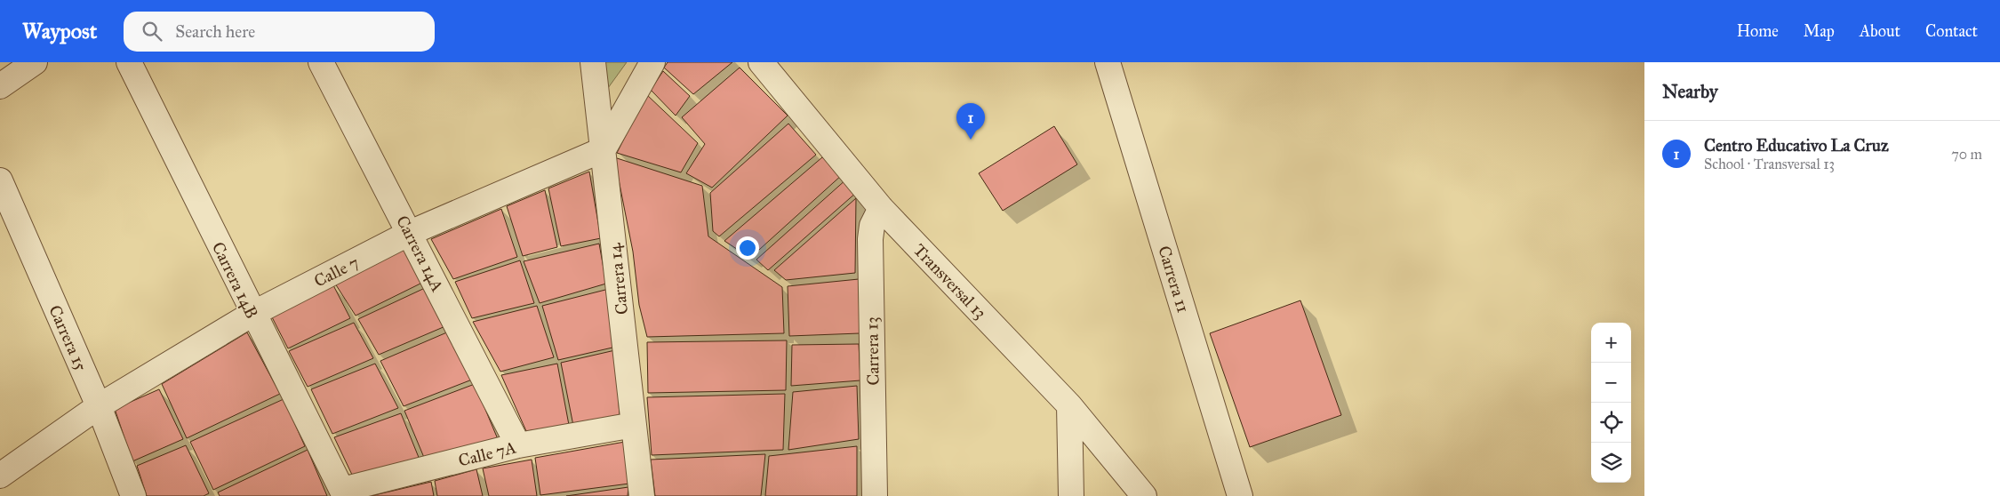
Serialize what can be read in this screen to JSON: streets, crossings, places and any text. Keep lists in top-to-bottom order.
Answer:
{
  "streets": {
    "street": [
      "Carrera 14A",
      "Calle 7",
      "Carrera 14",
      "Carrera 11",
      "Carrera 14B",
      "Transversal 13",
      "Carrera 15",
      "Carrera 13",
      "Calle 7A"
    ]
  },
  "crossings": [
    ["Carrera 14A", "Calle 7"],
    ["Carrera 14A", "Calle 7A"],
    ["Calle 7", "Carrera 14"],
    ["Calle 7", "Carrera 14B"],
    ["Calle 7", "Carrera 15"],
    ["Carrera 14", "Calle 7A"],
    ["Carrera 14B", "Calle 7A"],
    ["Transversal 13", "Carrera 13"]
  ],
  "page": {
    "header": "Waypost",
    "search": "Search here",
    "nav": [
      "Home",
      "Map",
      "About",
      "Contact"
    ],
    "heading": "Nearby",
    "pins": "1",
    "list": [
      {
        "mark": "1",
        "name": "Centro Educativo La Cruz",
        "note": "School · Transversal 13",
        "value": "70 m"
      }
    ],
    "map_buttons": ["+", "−"]
  }
}
